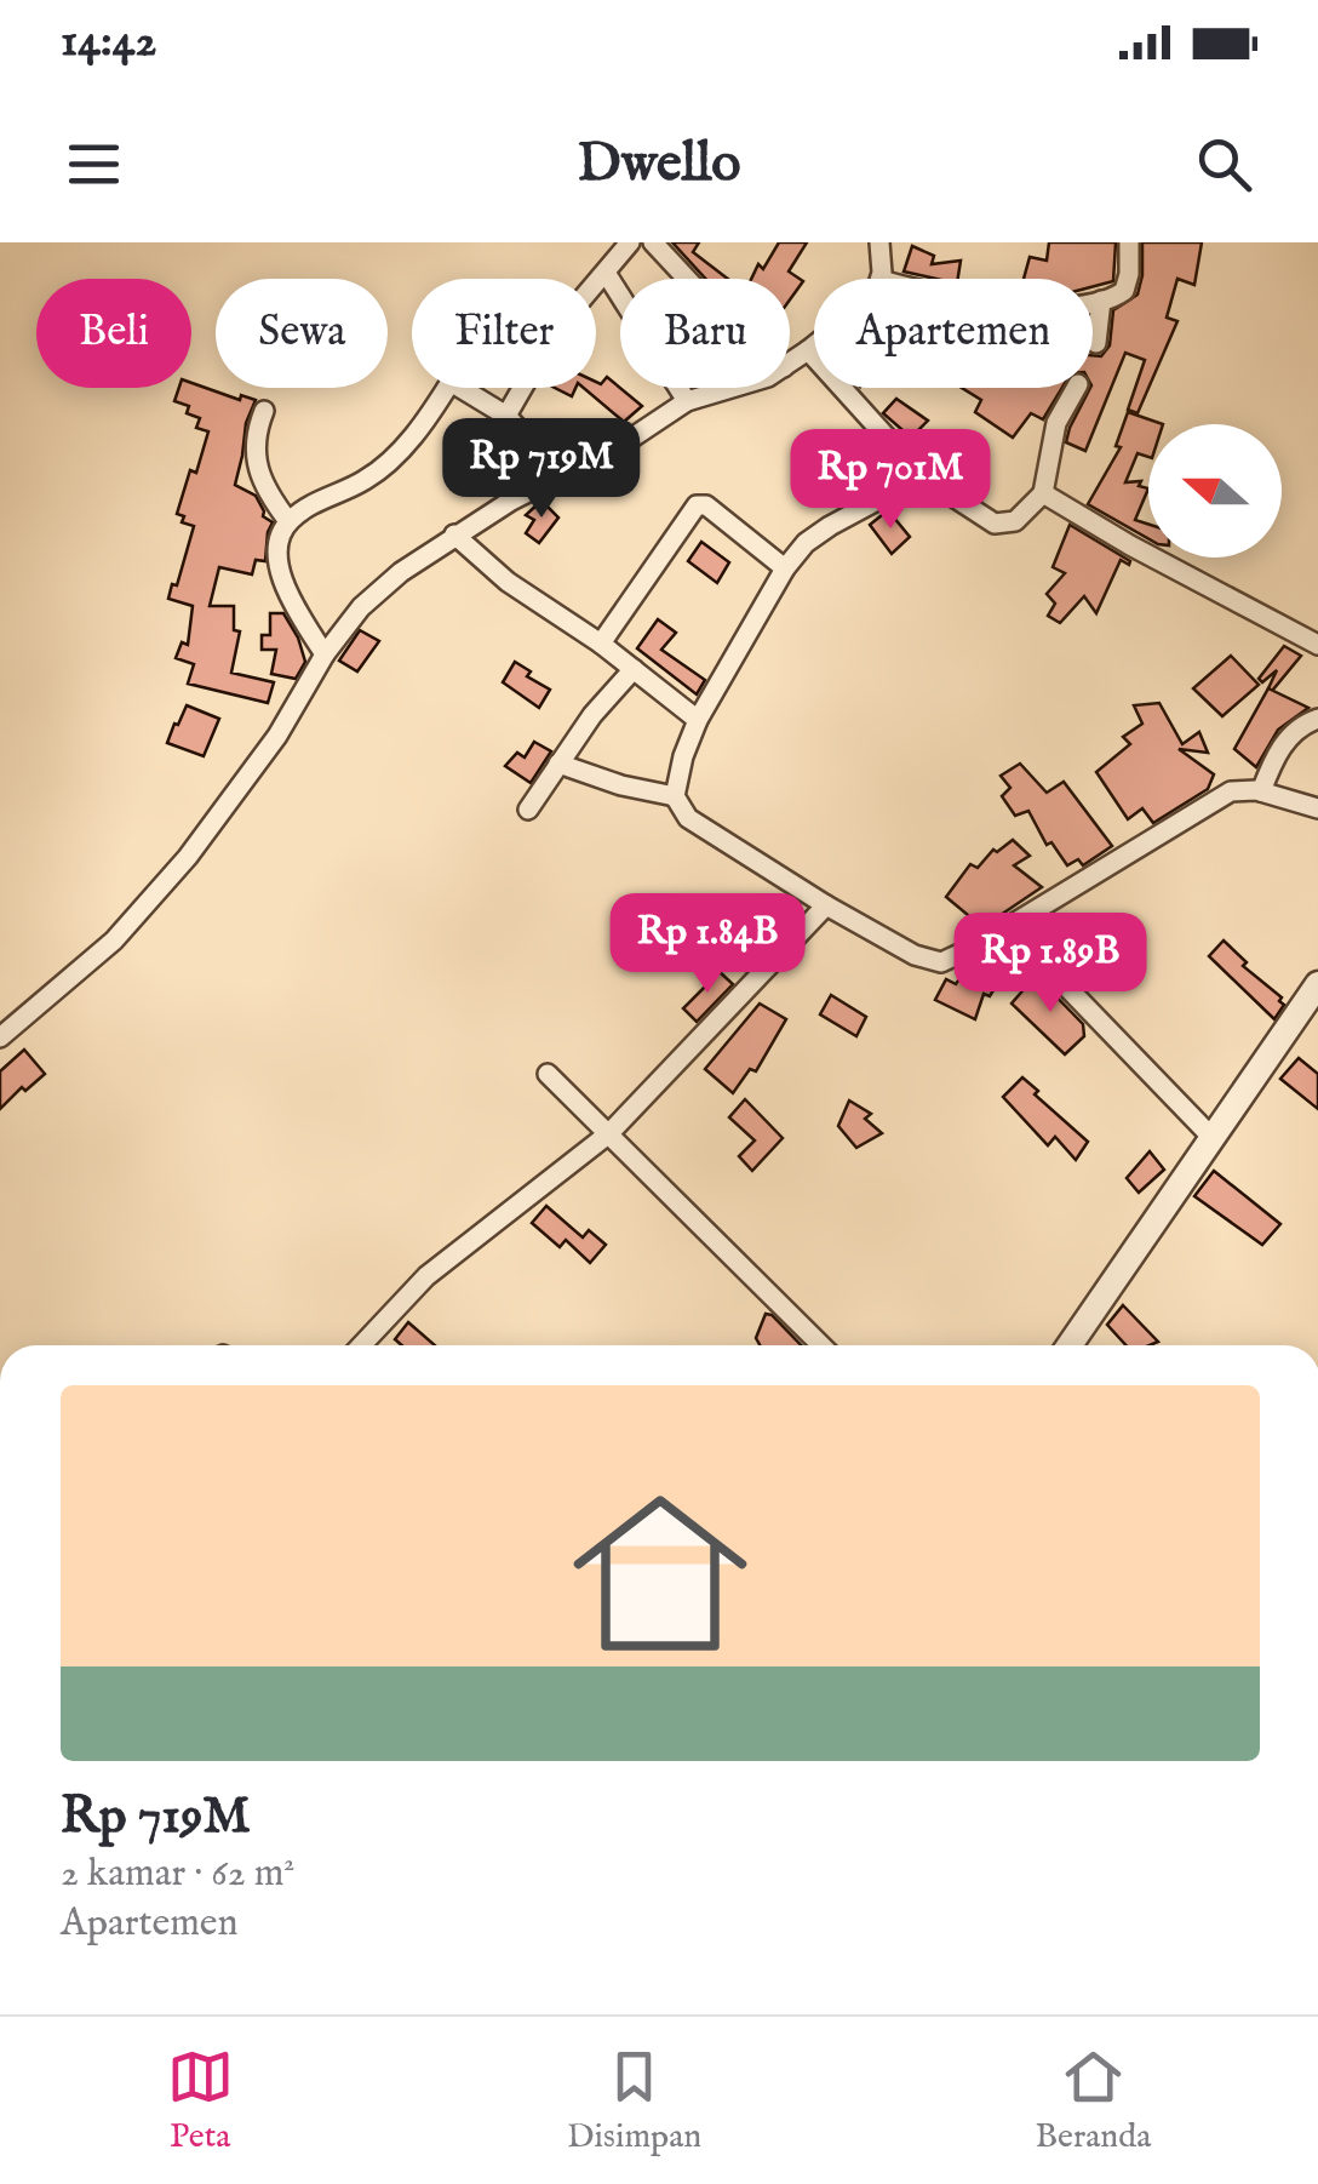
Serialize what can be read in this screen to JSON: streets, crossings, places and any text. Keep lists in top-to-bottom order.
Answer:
{
  "north": "left",
  "page": {
    "status": "14:42",
    "header": "Dwello",
    "chip": [
      "Beli",
      "Sewa",
      "Filter",
      "Baru",
      "Apartemen"
    ],
    "price": [
      "Rp 719M",
      "Rp 701M",
      "Rp 1.84B",
      "Rp 1.89B"
    ],
    "list": [
      {
        "name": "Rp 719M",
        "note": "2 kamar · 62 m² · Apartemen"
      }
    ],
    "tabs": ["Peta", "Disimpan", "Beranda"]
  }
}
